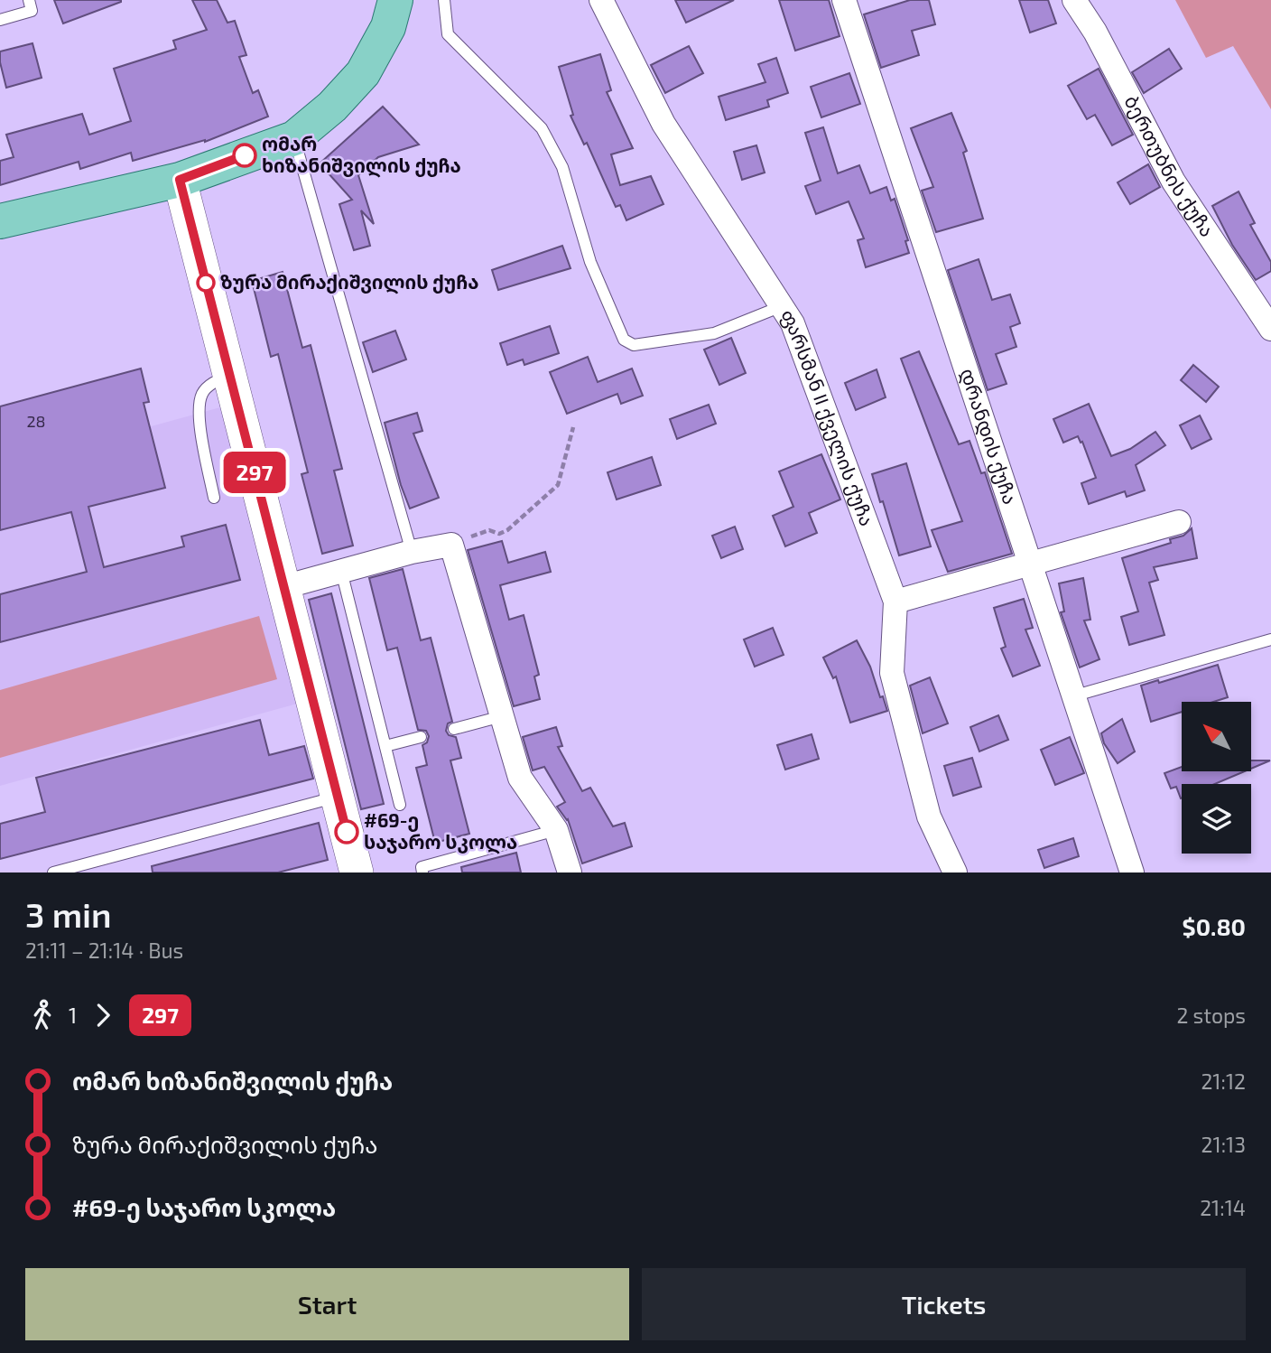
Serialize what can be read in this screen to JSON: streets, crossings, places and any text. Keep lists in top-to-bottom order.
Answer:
{
  "streets": {
    "street": ["ბერთუბნის ქუჩა", "ფარსმან II ქველის ქუჩა", "დრანდის ქუჩა"]
  },
  "places": ["ომარ ხიზანიშვილის ქუჩა", "ზურა მირაქიშვილის ქუჩა", "#69-ე საჯარო სკოლა"],
  "lines": ["bus line 297"],
  "house_numbers": ["28"],
  "north": "top left",
  "page": {
    "on_map": "297",
    "heading": ["3 min", "21:11 – 21:14 · Bus", "$0.80"],
    "legs": ["1", "297", "2 stops"],
    "list": [
      {
        "name": "ომარ ხიზანიშვილის ქუჩა",
        "value": "21:12"
      },
      {
        "name": "ზურა მირაქიშვილის ქუჩა",
        "value": "21:13"
      },
      {
        "name": "#69-ე საჯარო სკოლა",
        "value": "21:14"
      }
    ],
    "buttons": ["Start", "Tickets"]
  }
}
